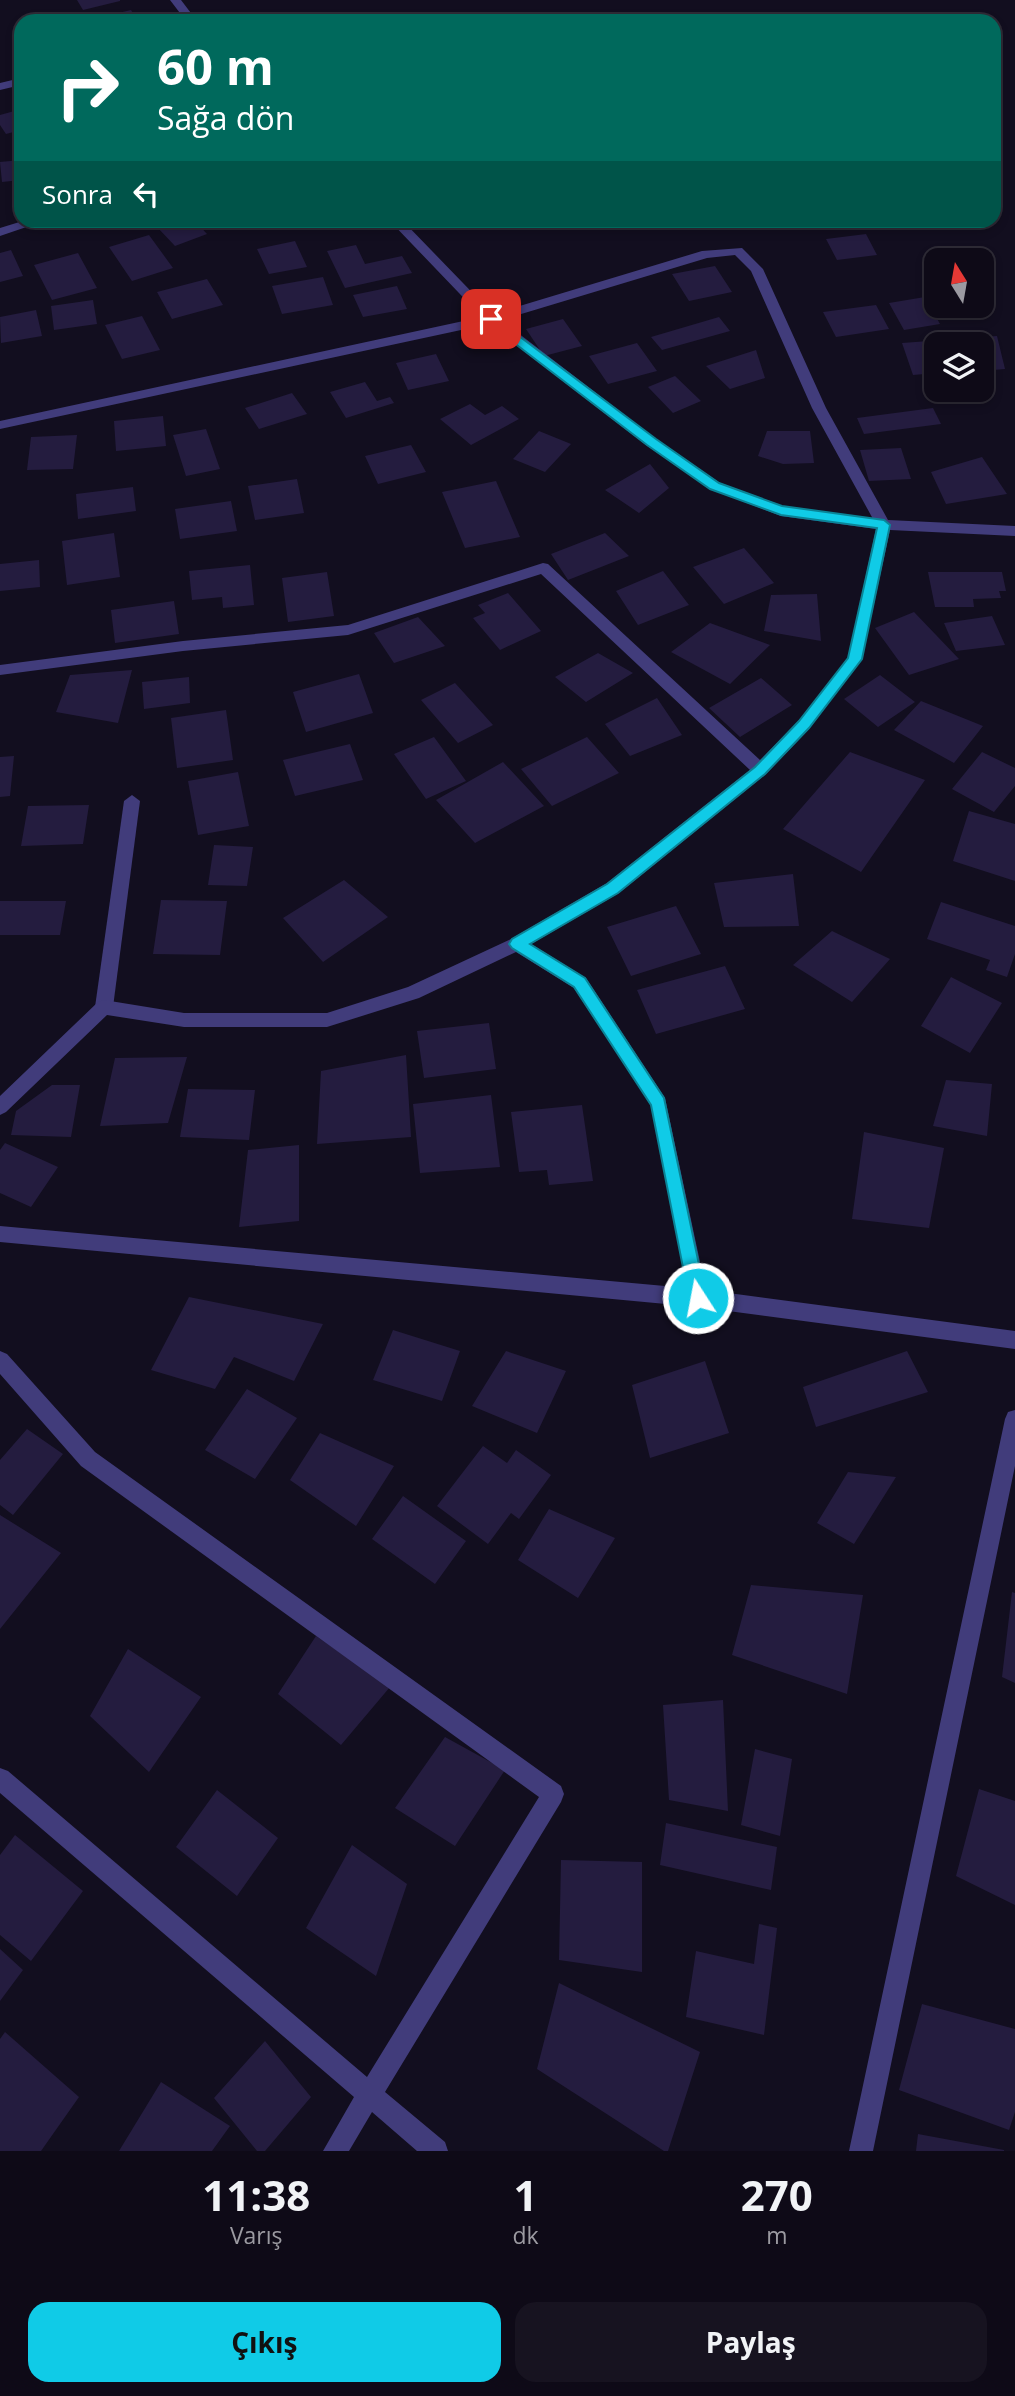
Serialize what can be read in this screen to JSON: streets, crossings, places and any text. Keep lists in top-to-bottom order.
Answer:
{
  "north": "top",
  "page": {
    "turn": ["60 m", "Sağa dön"],
    "then": "Sonra",
    "eta": [
      "11:38",
      "Varış",
      "1",
      "dk",
      "270",
      "m"
    ],
    "buttons": ["Çıkış", "Paylaş"]
  }
}
